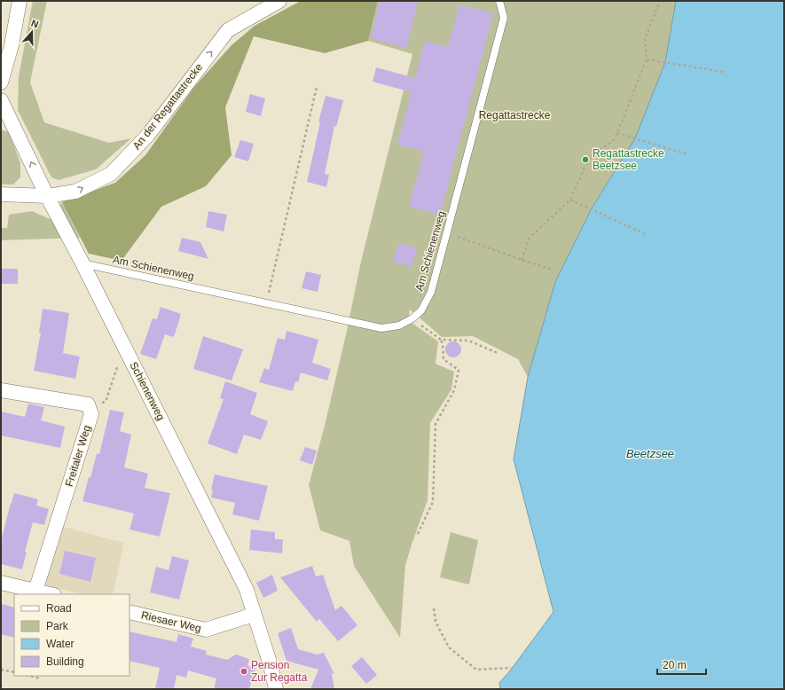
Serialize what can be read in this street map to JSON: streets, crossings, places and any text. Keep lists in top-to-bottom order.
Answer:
{
  "streets": {
    "street": [
      "An der Regattastrecke",
      "Schienenweg",
      "Freitaler Weg",
      "Riesaer Weg"
    ],
    "lane": ["Am Schienenweg"]
  },
  "crossings": [
    ["An der Regattastrecke", "Schienenweg"],
    ["Am Schienenweg", "Schienenweg"],
    ["Schienenweg", "Riesaer Weg"]
  ],
  "one_way": ["An der Regattastrecke"],
  "water": ["Beetzsee"],
  "parks": ["Regattastrecke"],
  "places": ["Regattastrecke Beetzsee", "Pension Zur Regatta"],
  "legend": [
    "Road",
    "Park",
    "Water",
    "Building"
  ],
  "scale_bar": "20 m",
  "north": "top"
}
